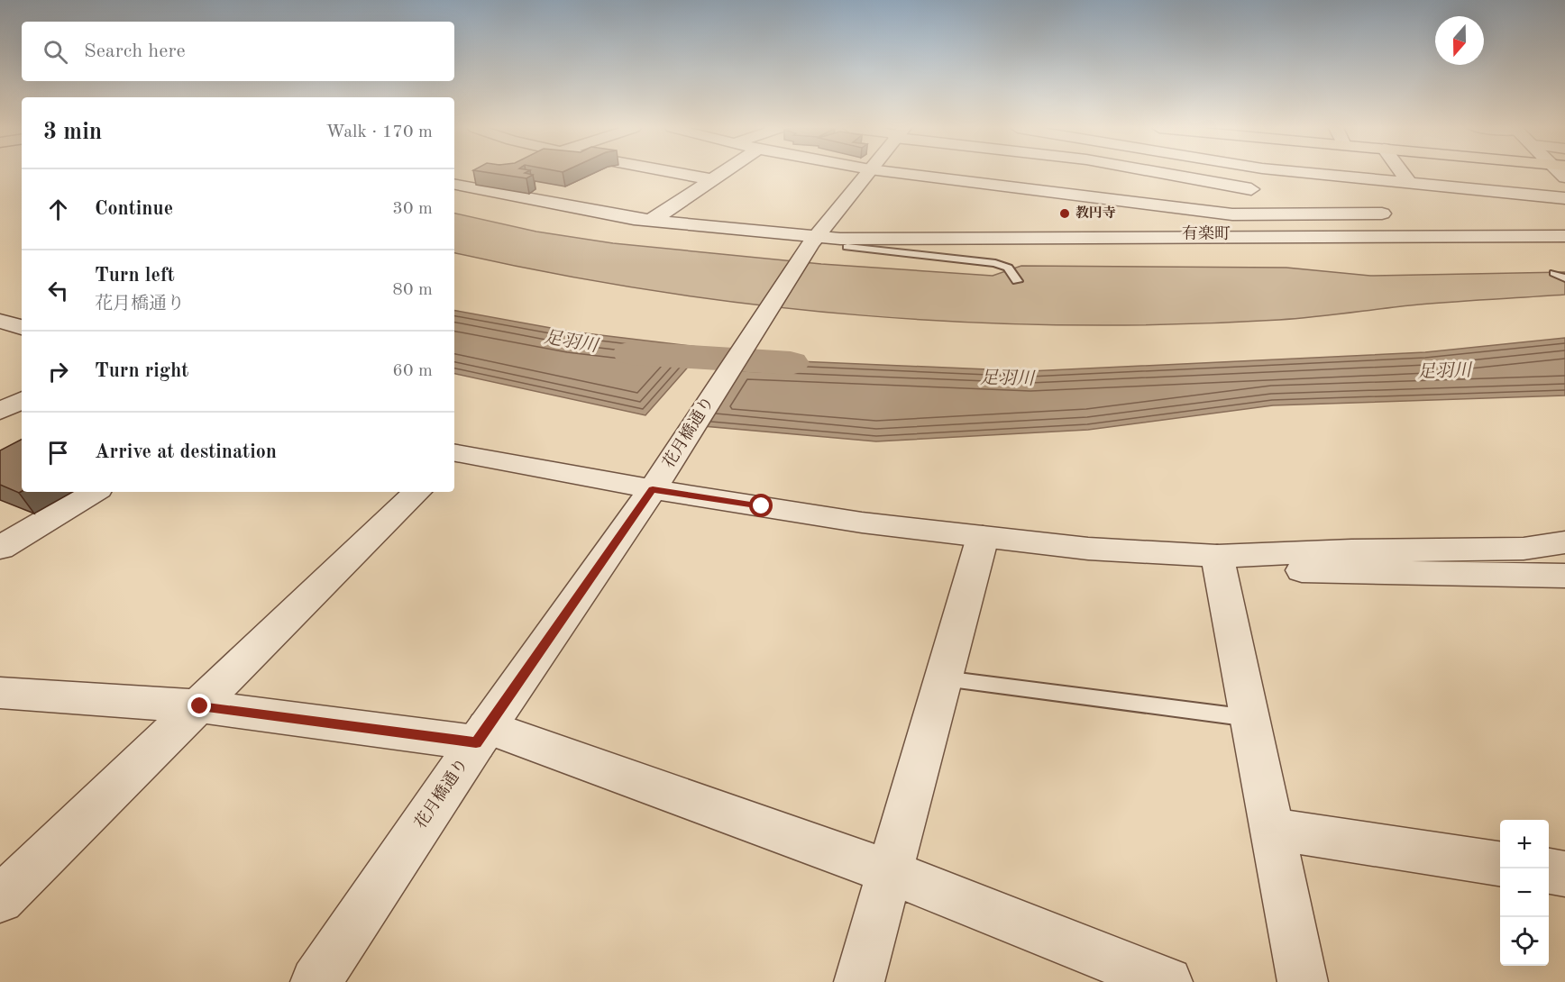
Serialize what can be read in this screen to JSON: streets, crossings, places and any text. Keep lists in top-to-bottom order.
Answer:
{
  "streets": {
    "street": ["花月橋通り"]
  },
  "districts": ["有楽町"],
  "water": ["足羽川"],
  "places": ["教円寺"],
  "north": "bottom",
  "page": {
    "search": "Search here",
    "heading": ["3 min", "Walk · 170 m"],
    "list": [
      ["Continue", "30 m"],
      ["Turn left", "花月橋通り", "80 m"],
      ["Turn right", "60 m"],
      "Arrive at destination"
    ],
    "map_buttons": ["+", "−"]
  }
}
